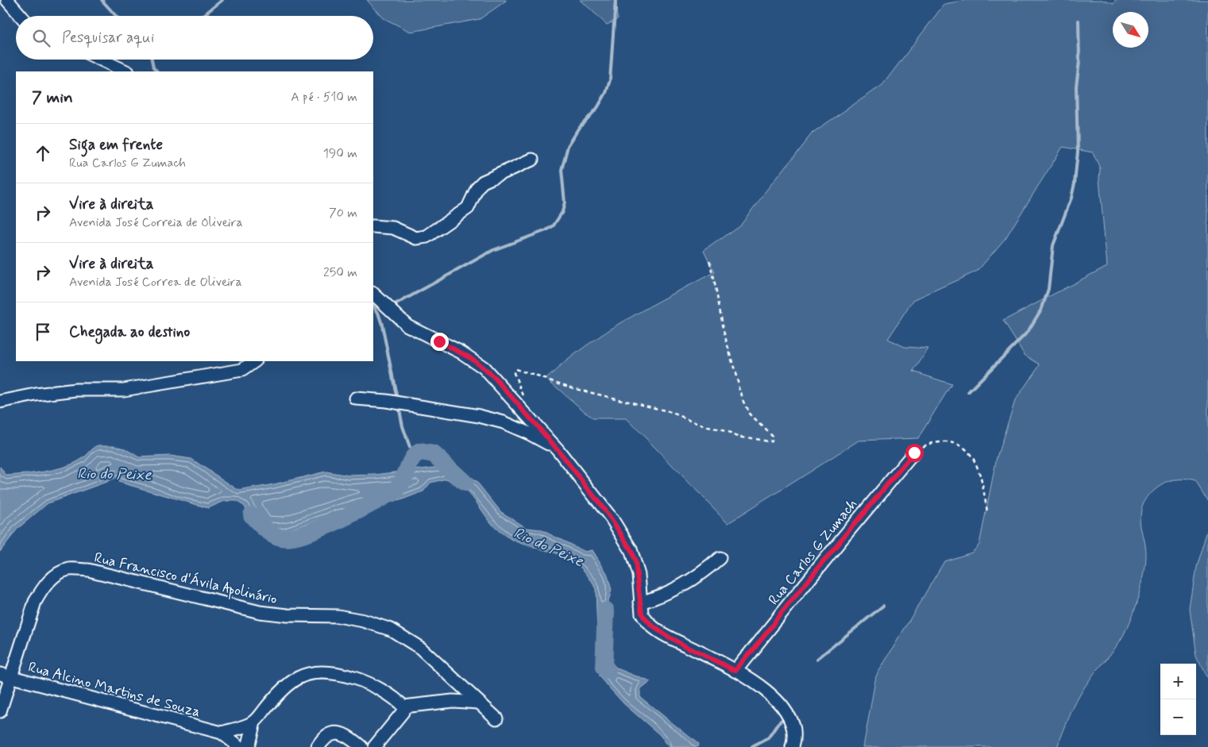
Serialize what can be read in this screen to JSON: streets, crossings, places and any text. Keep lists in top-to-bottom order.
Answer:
{
  "streets": {
    "street": ["Rua Carlos G Zumach", "Rua Francisco d'Ávila Apolinário", "Rua Alcino Martins de Souza"]
  },
  "crossings": [
    ["Rua Francisco d'Ávila Apolinário", "Rua Alcino Martins de Souza"]
  ],
  "water": ["Rio do Peixe"],
  "north": "bottom right",
  "page": {
    "search": "Pesquisar aqui",
    "heading": ["7 min", "A pé · 510 m"],
    "list": [
      ["Siga em frente", "Rua Carlos G Zumach", "190 m"],
      ["Vire à direita", "Avenida José Correia de Oliveira", "70 m"],
      ["Vire à direita", "Avenida José Correa de Oliveira", "250 m"],
      "Chegada ao destino"
    ],
    "map_buttons": ["+", "−"]
  }
}
